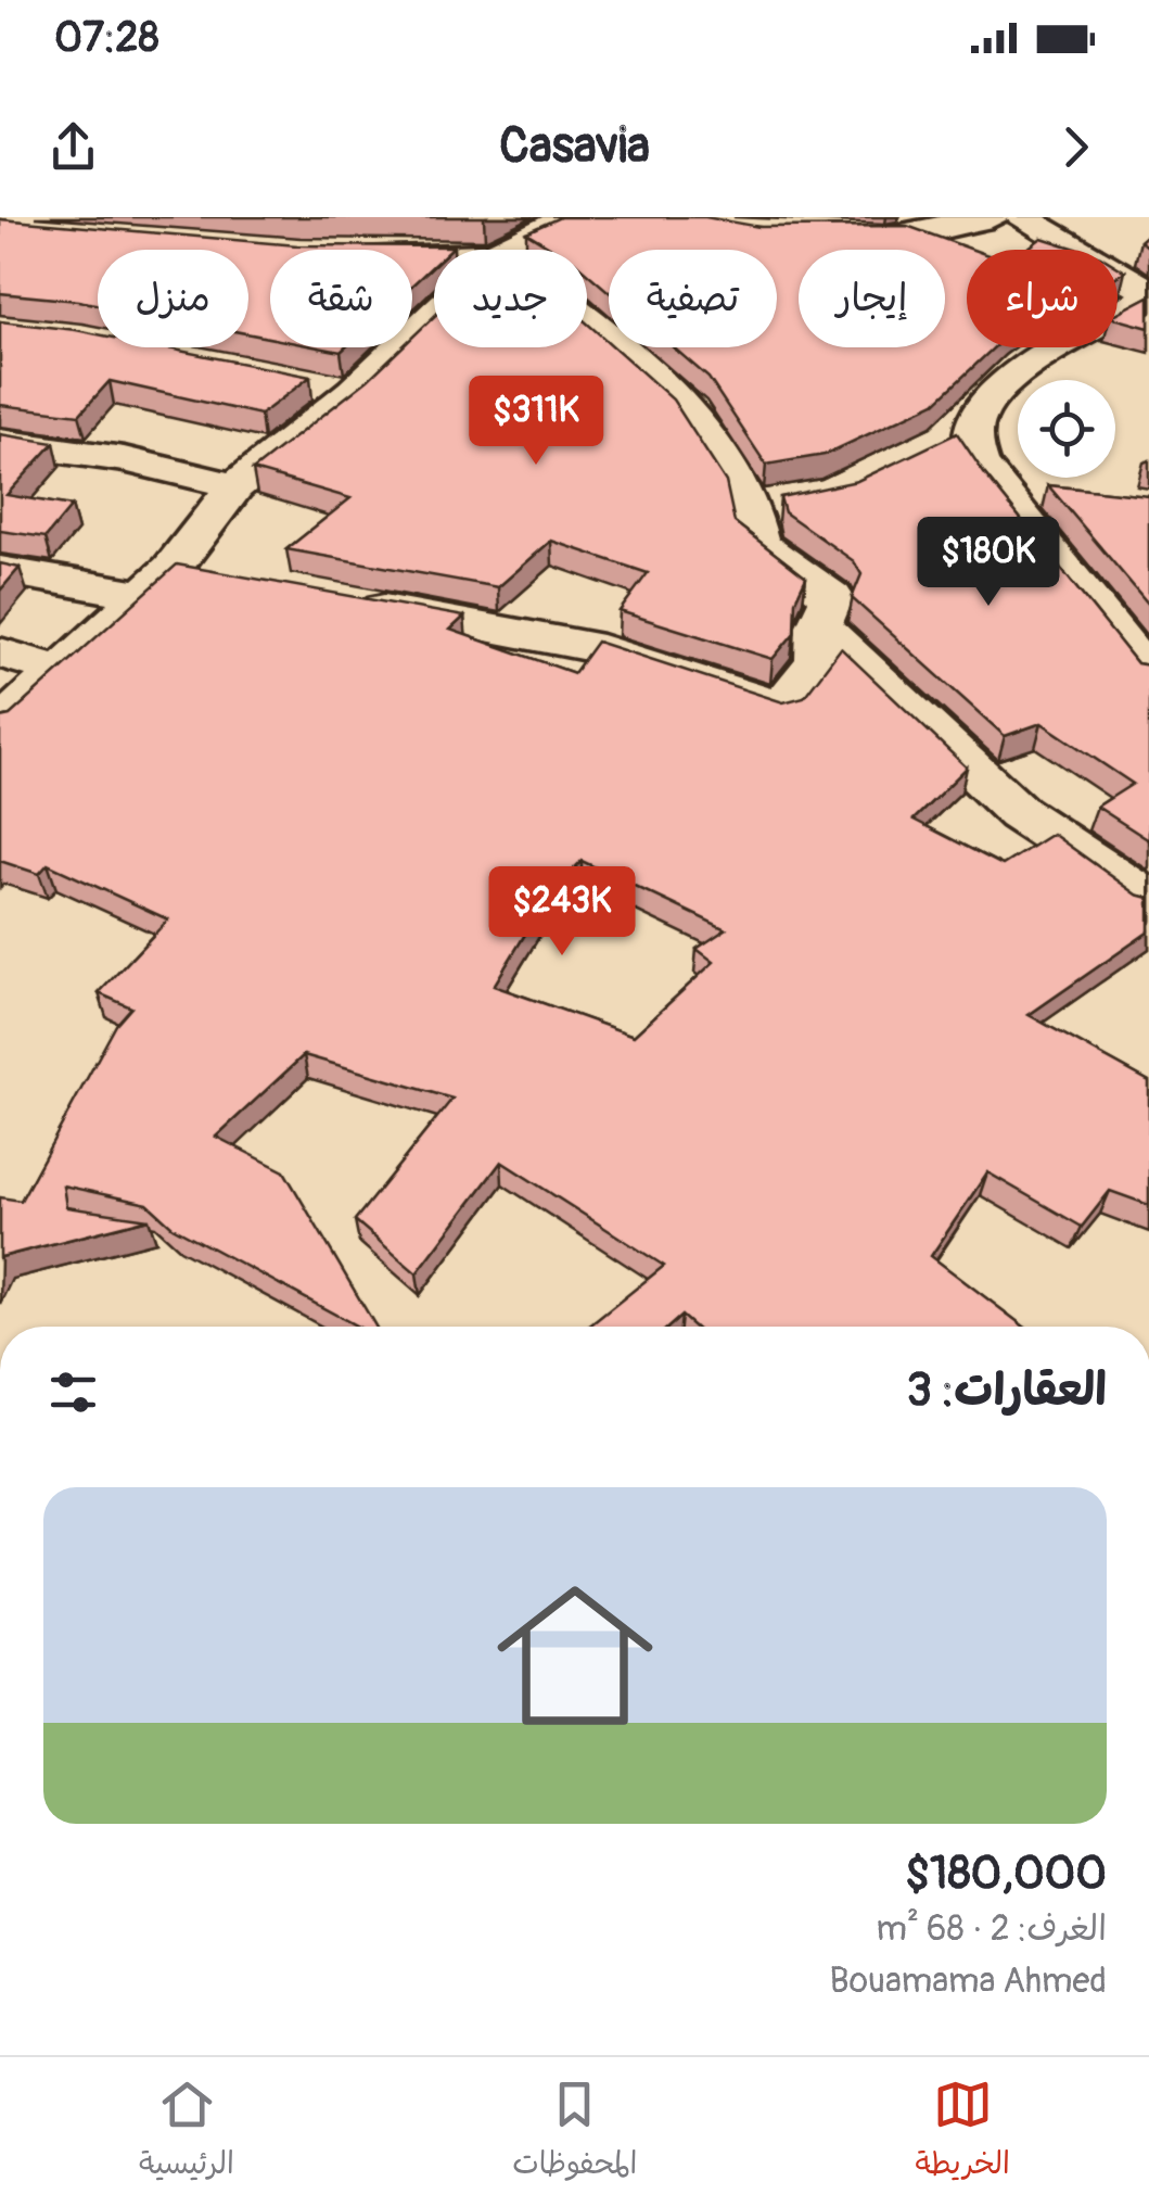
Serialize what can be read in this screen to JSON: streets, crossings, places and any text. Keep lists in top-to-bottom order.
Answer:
{
  "page": {
    "status": "07:28",
    "header": "Casavia",
    "chip": [
      "شراء",
      "إيجار",
      "تصفية",
      "جديد",
      "شقة",
      "منزل"
    ],
    "price": ["$311K", "$180K", "$243K"],
    "heading": "العقارات: 3",
    "list": [
      {
        "name": "$180,000",
        "note": "الغرف: 2 · 68 m² · Bouamama Ahmed"
      }
    ],
    "tabs": ["الخريطة", "المحفوظات", "الرئيسية"]
  }
}
